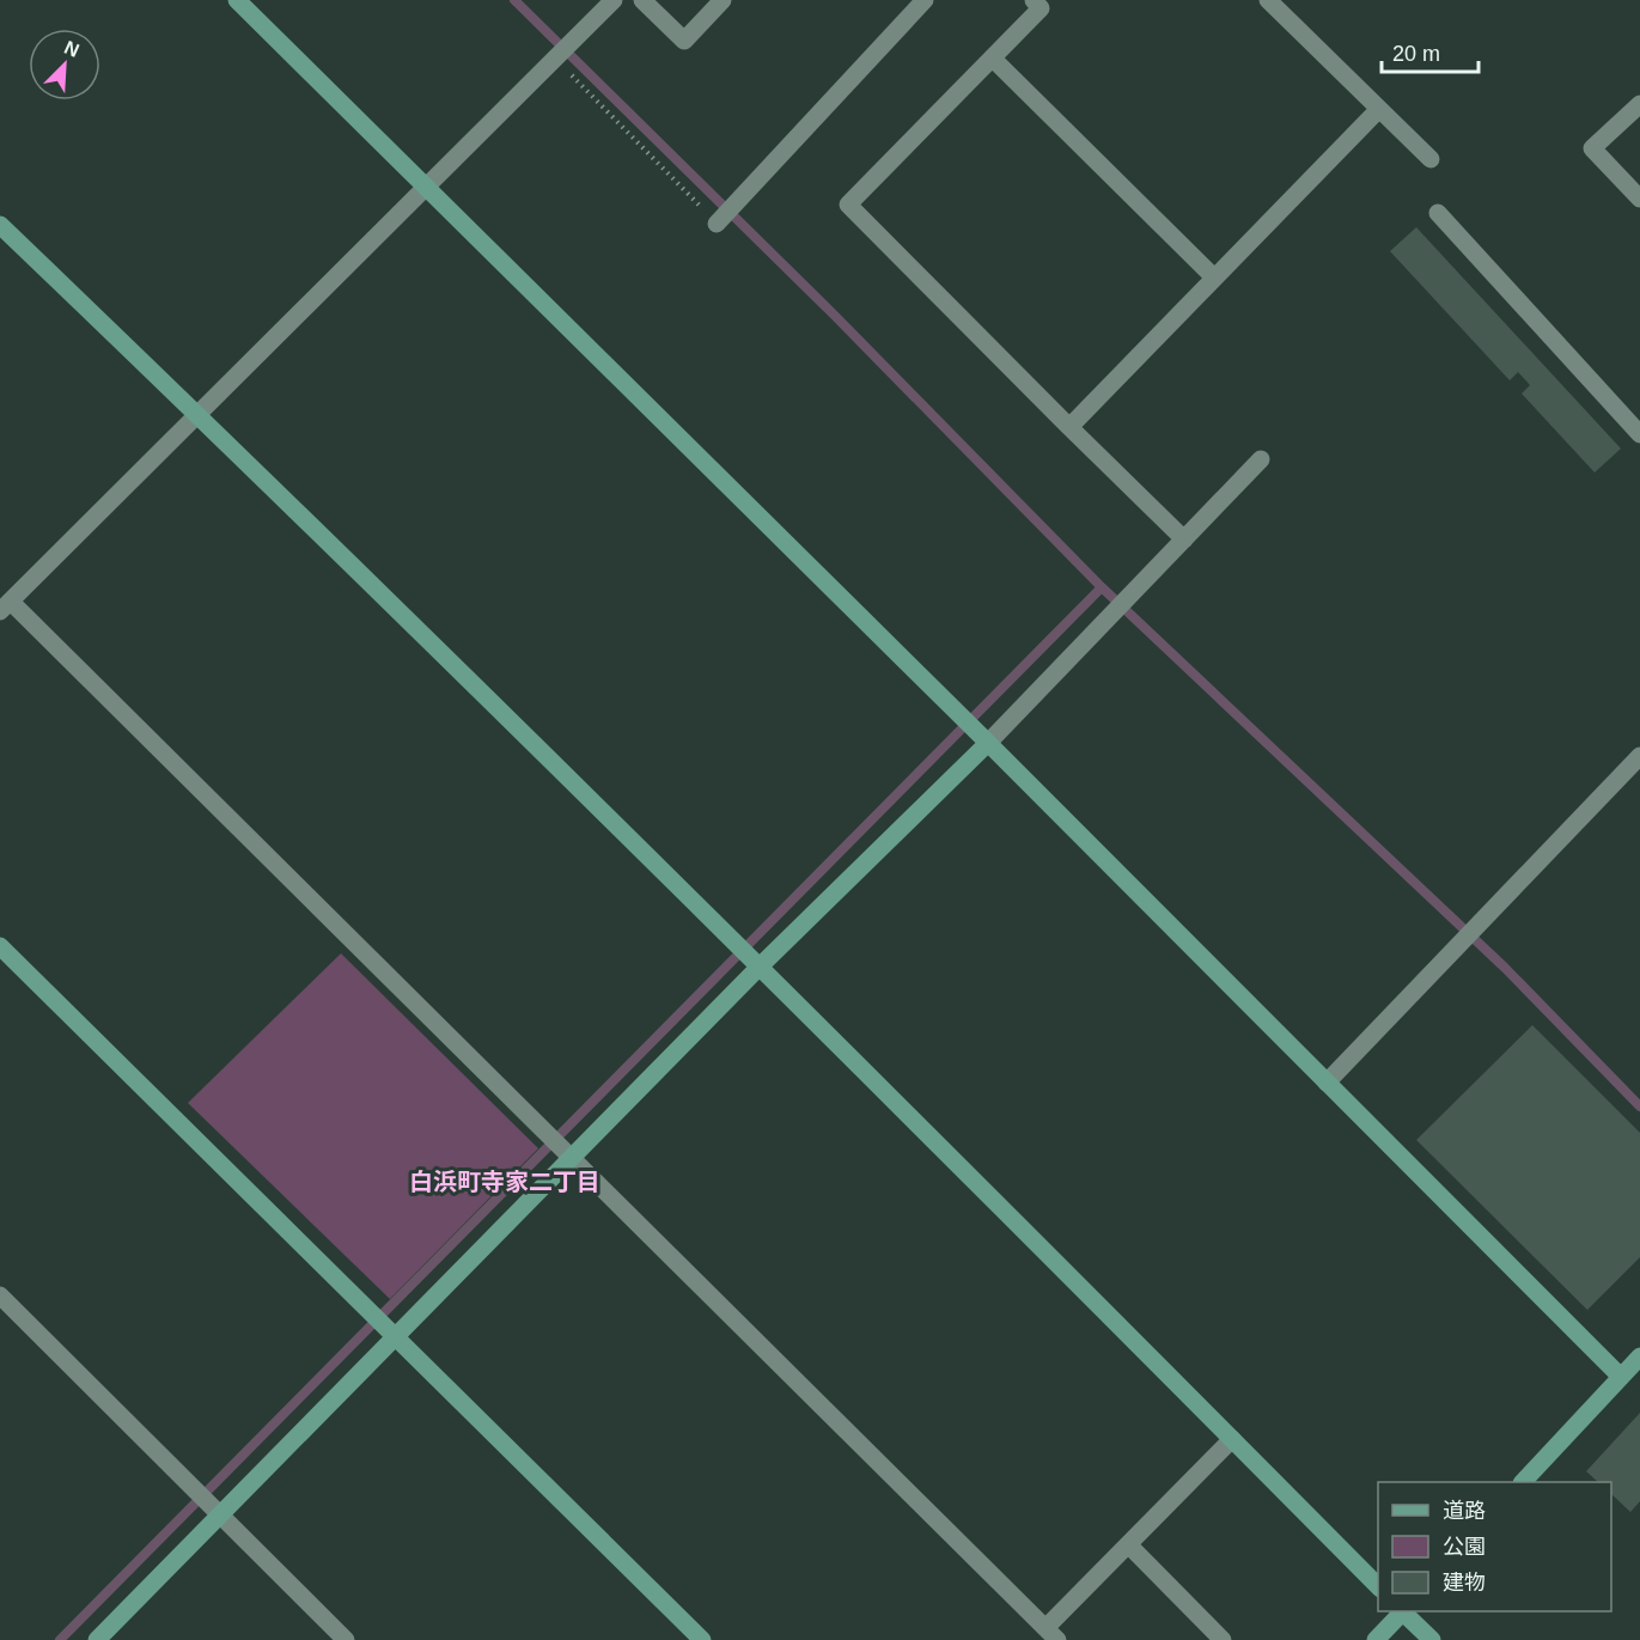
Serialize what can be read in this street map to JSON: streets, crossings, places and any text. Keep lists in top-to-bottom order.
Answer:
{
  "districts": ["白浜町寺家二丁目"],
  "legend": ["道路", "公園", "建物"],
  "scale_bar": "20 m",
  "north": "top right"
}
